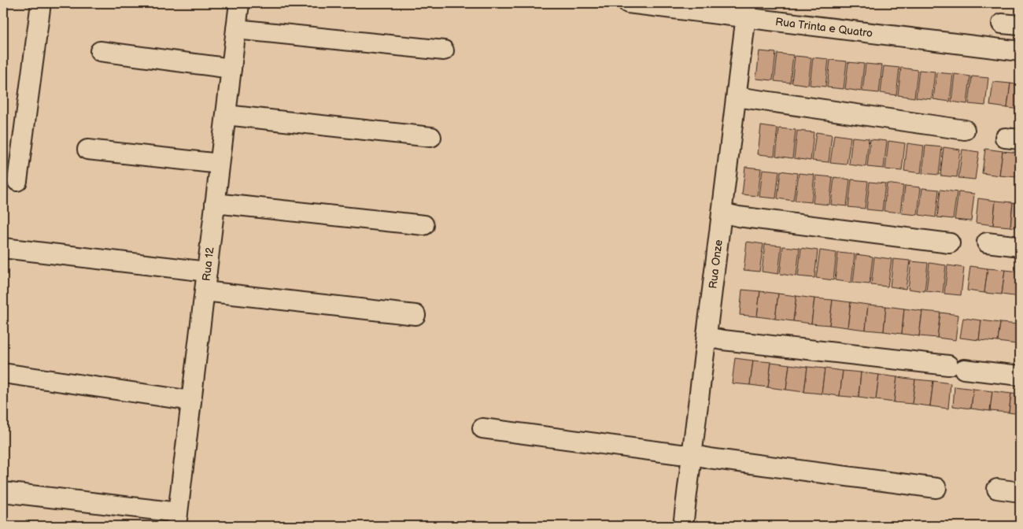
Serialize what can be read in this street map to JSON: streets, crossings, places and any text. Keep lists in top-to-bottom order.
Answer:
{
  "streets": {
    "street": ["Rua Trinta e Quatro", "Rua 12", "Rua Onze"]
  },
  "crossings": [
    ["Rua Trinta e Quatro", "Rua Onze"]
  ]
}
